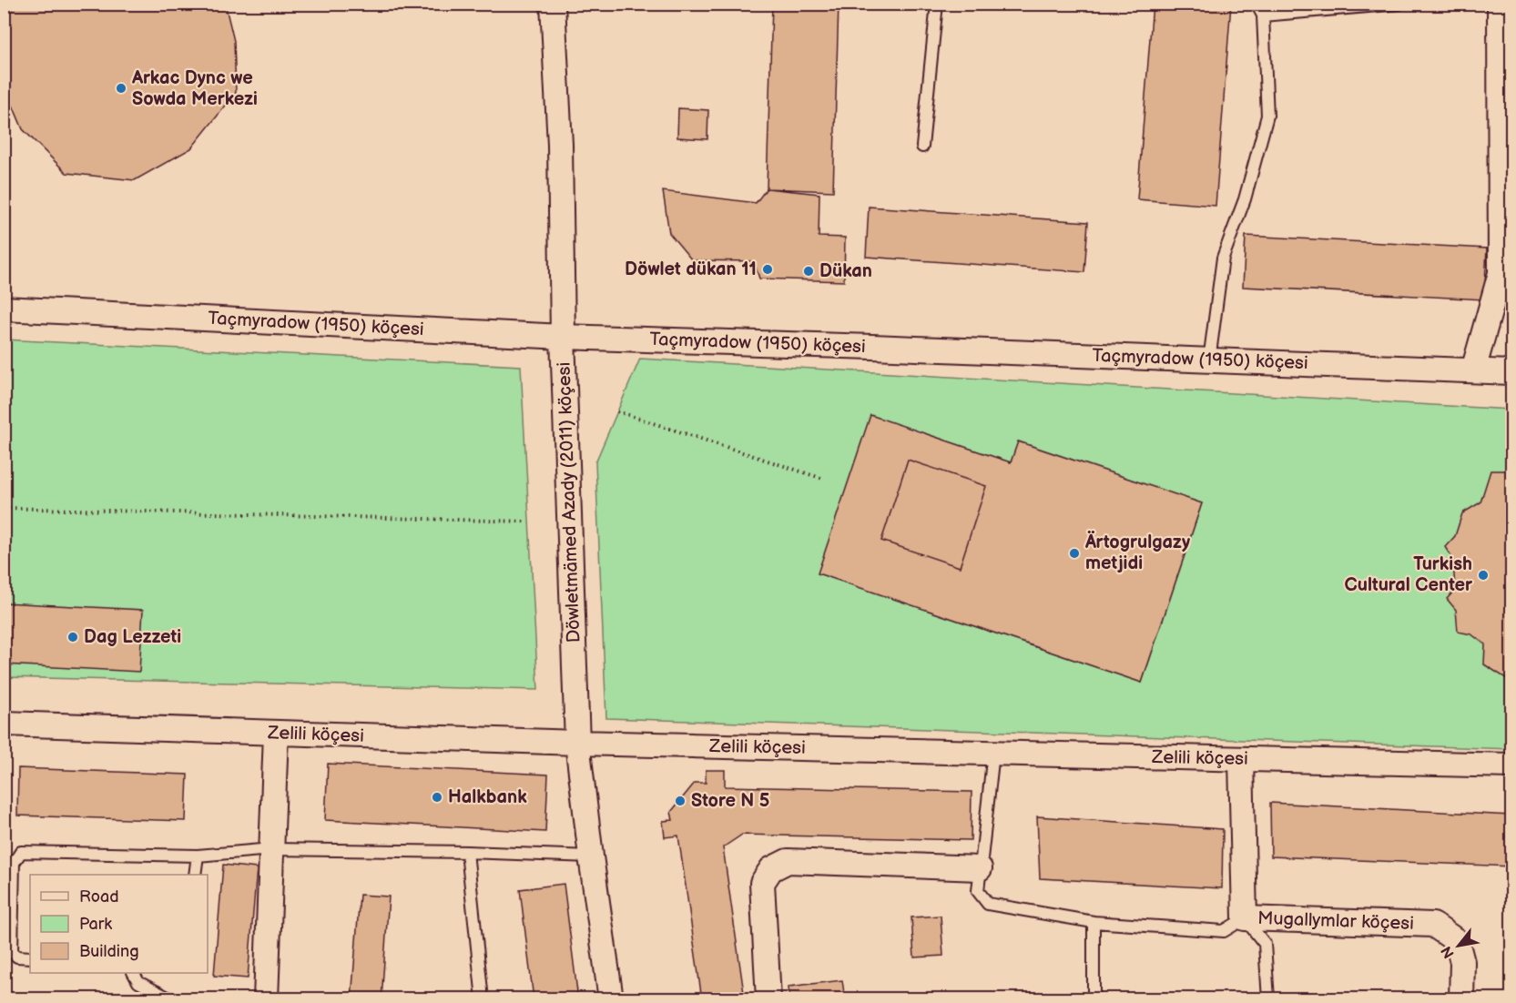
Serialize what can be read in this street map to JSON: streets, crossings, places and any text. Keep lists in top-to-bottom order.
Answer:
{
  "streets": {
    "street": [
      "Taçmyradow (1950) köçesi",
      "Döwletmämed Azady (2011) köçesi",
      "Zelili köçesi",
      "Mugallymlar köçesi"
    ]
  },
  "crossings": [
    ["Taçmyradow (1950) köçesi", "Döwletmämed Azady (2011) köçesi"],
    ["Döwletmämed Azady (2011) köçesi", "Zelili köçesi"],
    ["Zelili köçesi", "Mugallymlar köçesi"]
  ],
  "places": [
    "Arkac Dync we Sowda Merkezi",
    "Döwlet dükan 11",
    "Dükan",
    "Ärtogrulgazy metjidi",
    "Turkish Cultural Center",
    "Dag Lezzeti",
    "Halkbank",
    "Store N 5"
  ],
  "legend": ["Road", "Park", "Building"],
  "north": "bottom left"
}
